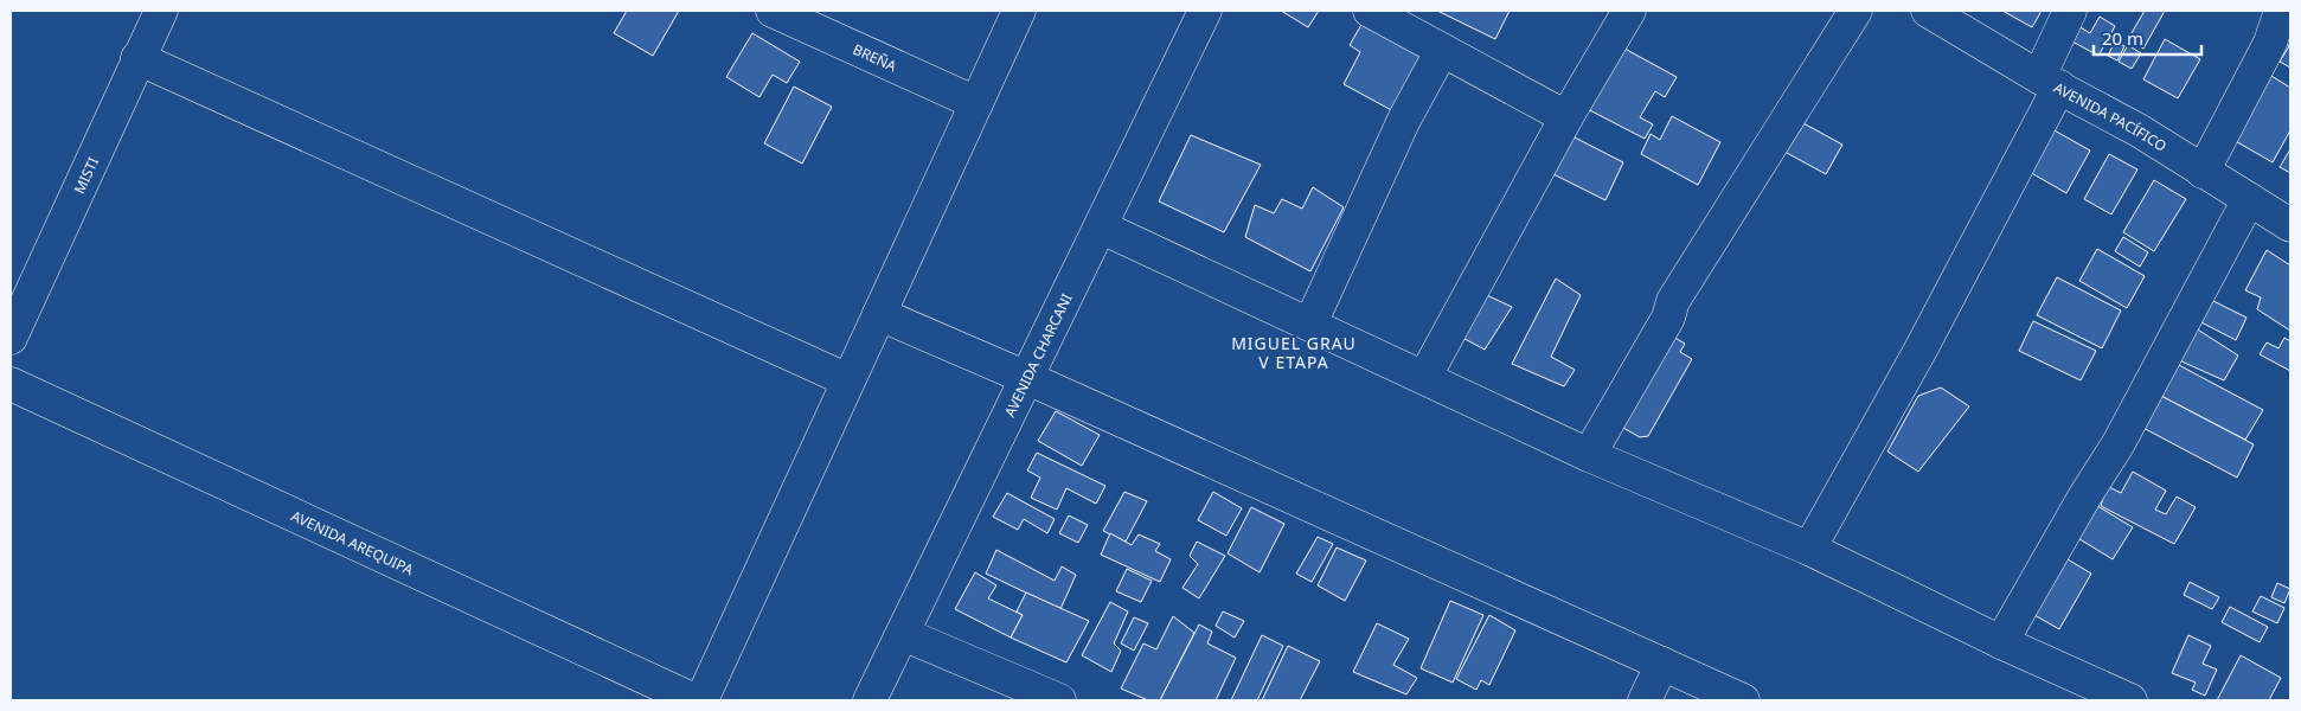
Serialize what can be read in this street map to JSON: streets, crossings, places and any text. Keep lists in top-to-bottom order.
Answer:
{
  "streets": {
    "street": [
      "BREÑA",
      "AVENIDA PACÍFICO",
      "MISTI",
      "AVENIDA CHARCANI",
      "AVENIDA AREQUIPA"
    ]
  },
  "districts": ["MIGUEL GRAU V ETAPA"],
  "scale_bar": "20 m"
}
